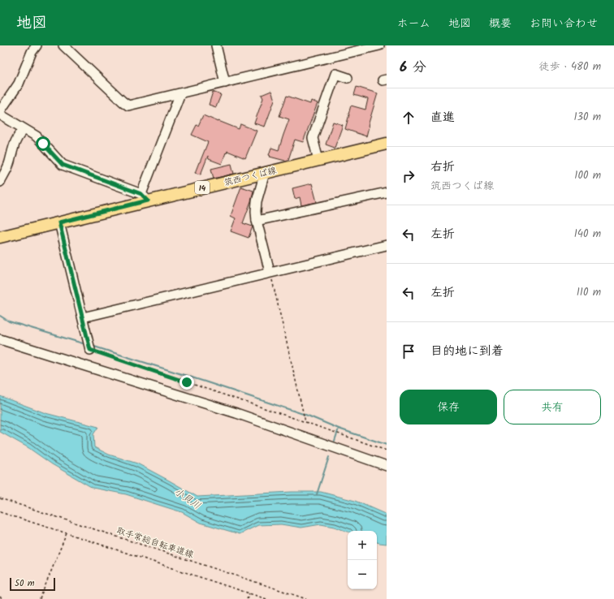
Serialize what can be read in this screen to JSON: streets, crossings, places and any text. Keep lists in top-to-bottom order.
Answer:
{
  "streets": {
    "main road": ["筑西つくば線", "14"],
    "path": ["取手常総自転車道線"]
  },
  "water": ["小貝川"],
  "scale_bar": "50 m",
  "page": {
    "header": "地図",
    "nav": [
      "ホーム",
      "地図",
      "概要",
      "お問い合わせ"
    ],
    "heading": ["6 分", "徒歩 · 480 m"],
    "list": [
      ["直進", "130 m"],
      ["右折", "筑西つくば線", "100 m"],
      ["左折", "140 m"],
      ["左折", "110 m"],
      "目的地に到着"
    ],
    "buttons": ["保存", "共有"],
    "map_buttons": ["+", "−"],
    "scale": "50 m"
  }
}
